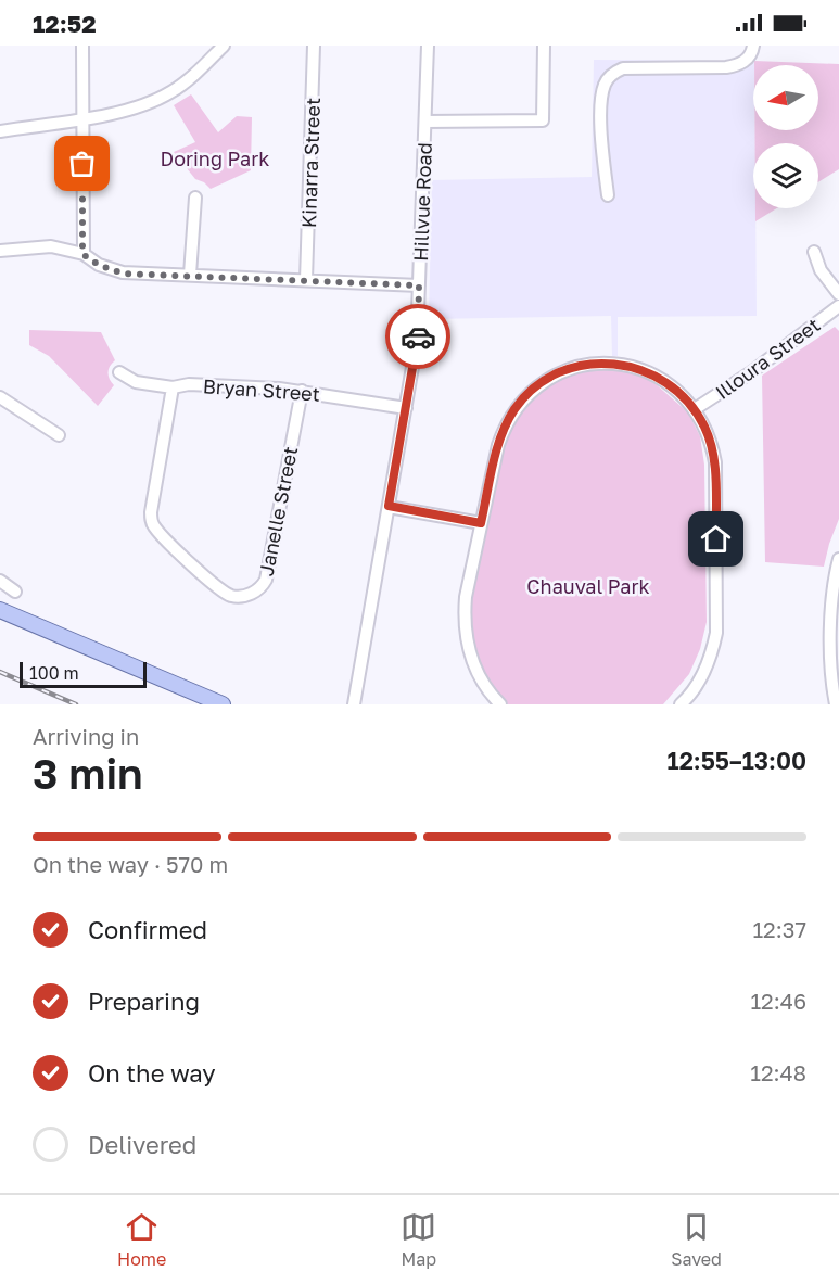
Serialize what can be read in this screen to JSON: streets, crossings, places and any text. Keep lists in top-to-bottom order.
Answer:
{
  "streets": {
    "street": [
      "Kinarra Street",
      "Hillvue Road",
      "Illoura Street",
      "Bryan Street",
      "Janelle Street"
    ]
  },
  "crossings": [
    ["Hillvue Road", "Bryan Street"],
    ["Bryan Street", "Janelle Street"]
  ],
  "parks": ["Doring Park", "Chauval Park"],
  "scale_bar": "100 m",
  "north": "left",
  "page": {
    "status": "12:52",
    "scale": "100 m",
    "heading": ["3 min", "Arriving in", "12:55–13:00"],
    "bar": "On the way · 570 m",
    "list": [
      ["Confirmed", "12:37"],
      ["Preparing", "12:46"],
      ["On the way", "12:48"],
      "Delivered"
    ],
    "tabs": ["Home", "Map", "Saved"]
  }
}
